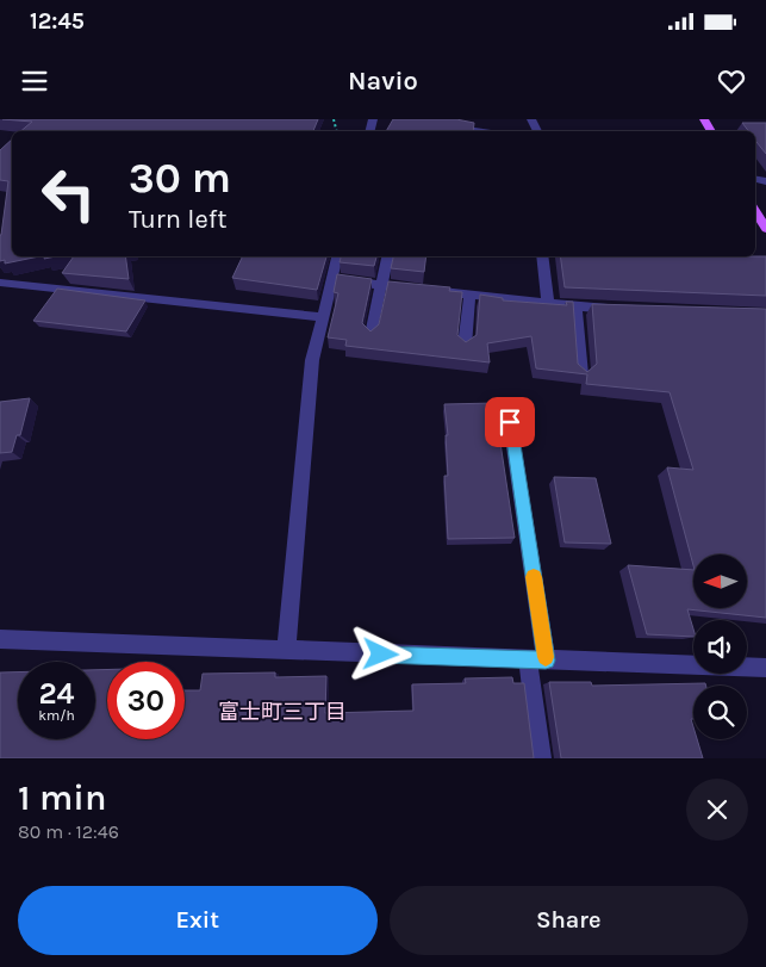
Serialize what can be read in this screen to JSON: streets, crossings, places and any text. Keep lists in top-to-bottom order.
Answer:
{
  "districts": ["富士町三丁目"],
  "north": "left",
  "page": {
    "status": "12:45",
    "header": "Navio",
    "turn": ["30 m", "Turn left"],
    "speed": "24 km/h",
    "limit": "30",
    "heading": ["1 min", "80 m · 12:46"],
    "buttons": ["Exit", "Share"]
  }
}
